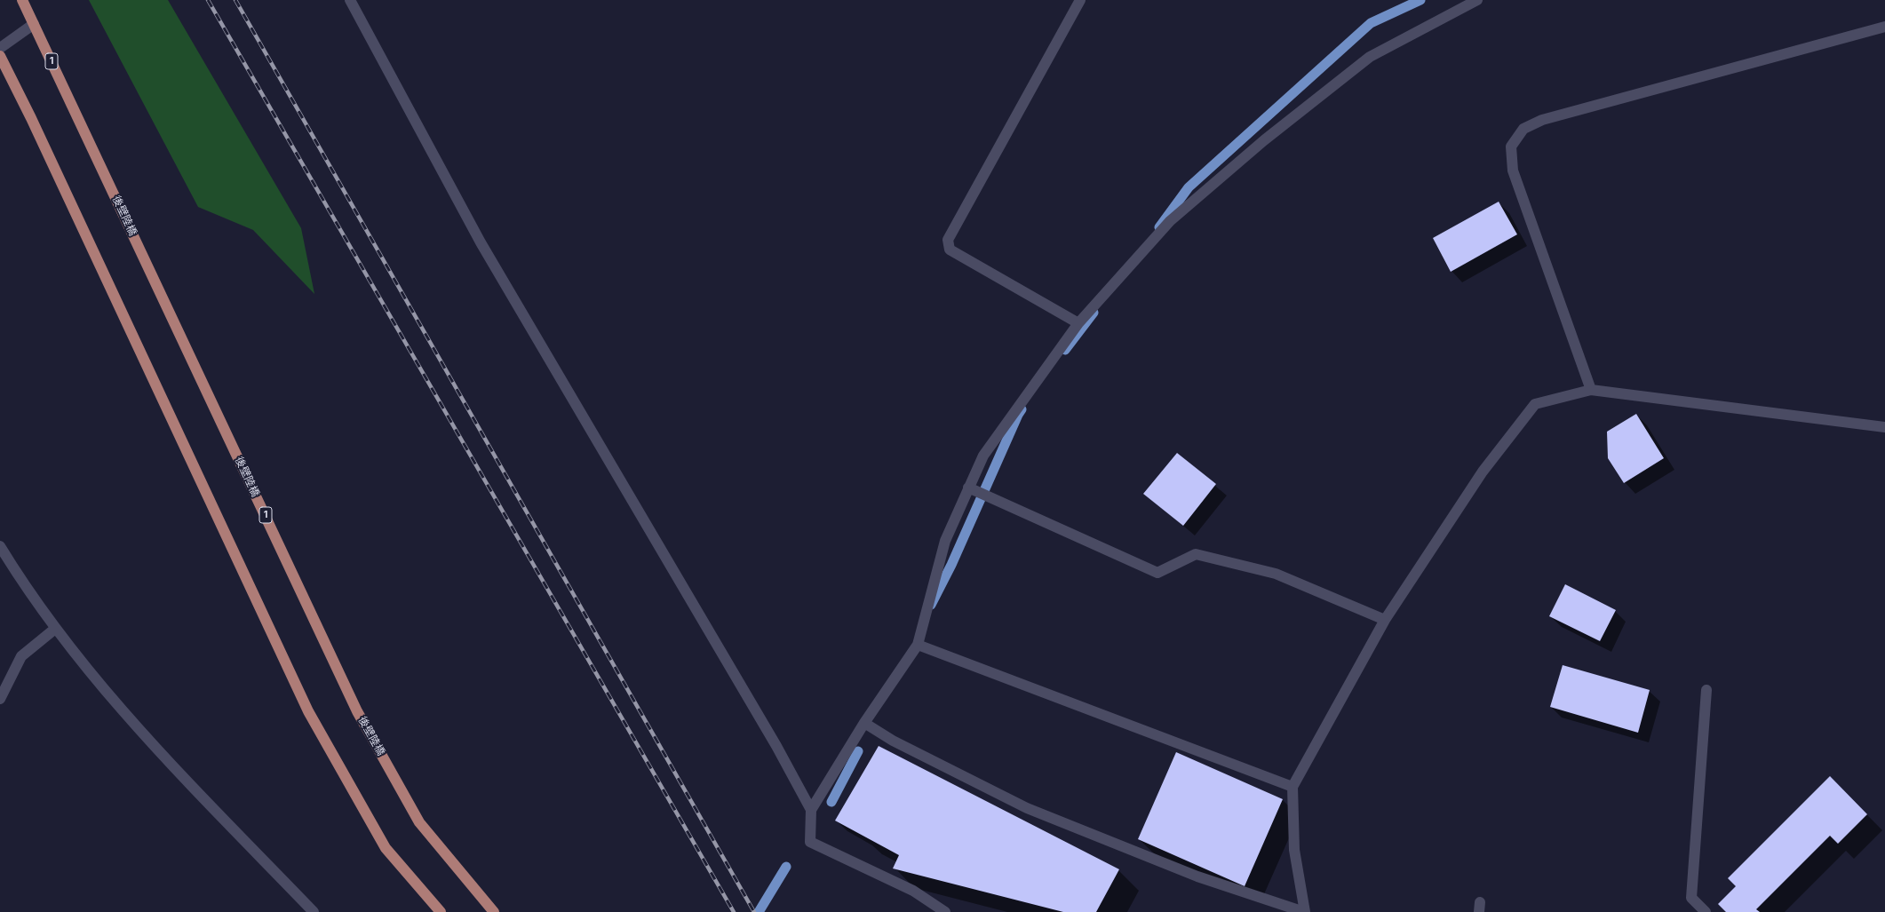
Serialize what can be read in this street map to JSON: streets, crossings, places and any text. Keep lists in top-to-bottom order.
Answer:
{
  "streets": {
    "main road": ["1", "後壁陸橋"]
  },
  "crossings": [
    ["1", "後壁陸橋"]
  ]
}
